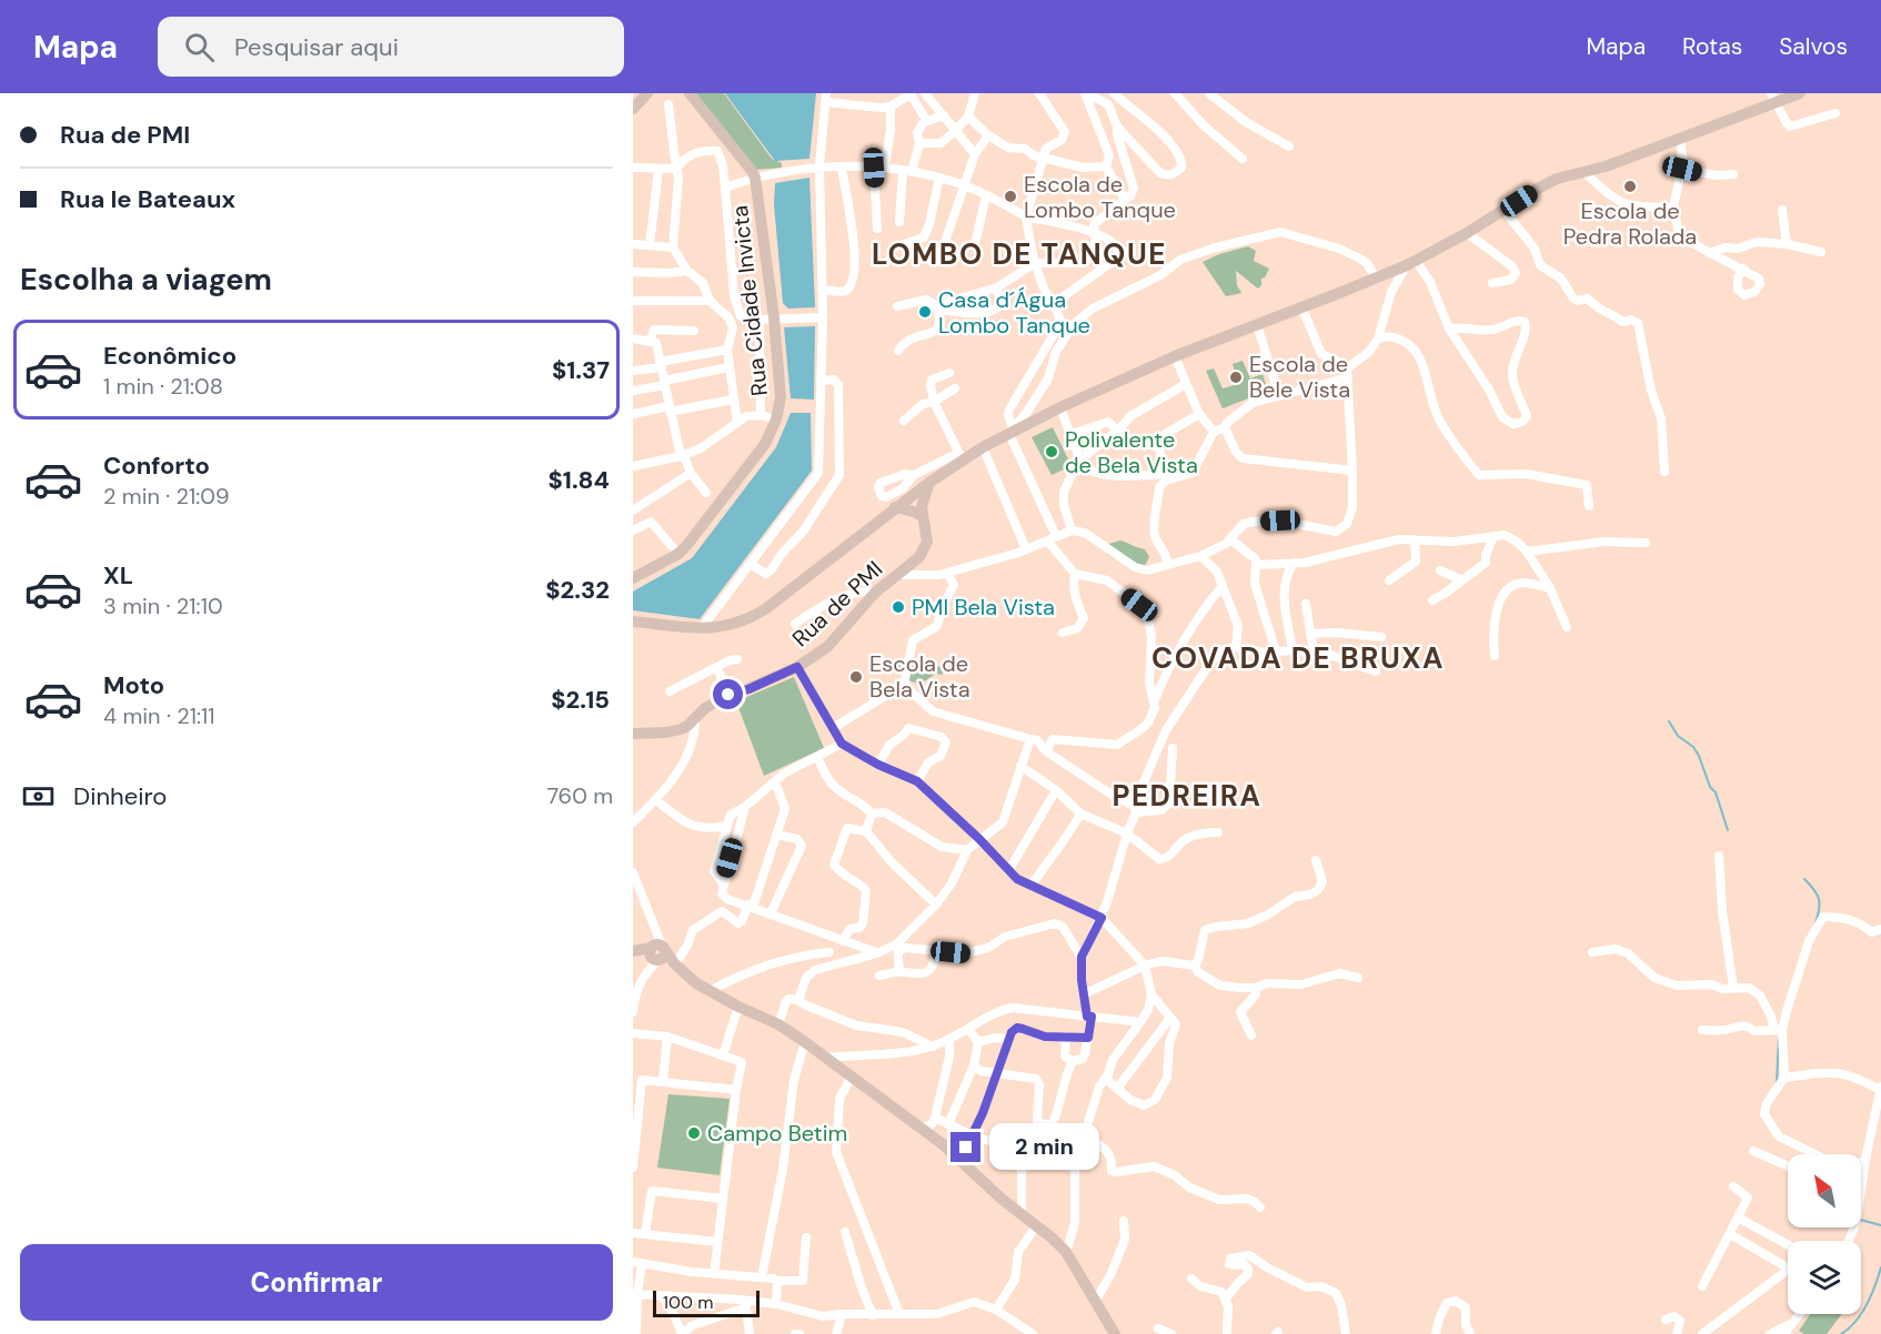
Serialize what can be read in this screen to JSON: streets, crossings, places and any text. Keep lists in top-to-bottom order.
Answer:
{
  "streets": {
    "main road": ["Rua Cidade Invicta", "Rua de PMI"]
  },
  "districts": ["LOMBO DE TANQUE", "COVADA DE BRUXA", "PEDREIRA"],
  "places": [
    "Escola de Pedra Rolada",
    "Escola de Lombo Tanque",
    "Casa d´Água Lombo Tanque",
    "Escola de Bele Vista",
    "Polivalente de Bela Vista",
    "PMI Bela Vista",
    "Escola de Bela Vista",
    "Campo Betim"
  ],
  "scale_bar": "100 m",
  "north": "top left",
  "page": {
    "header": "Mapa",
    "search": "Pesquisar aqui",
    "nav": ["Mapa", "Rotas", "Salvos"],
    "banner": ["Rua de PMI", "Rua le Bateaux"],
    "heading": "Escolha a viagem",
    "list": [
      {
        "name": "Econômico",
        "note": "1 min · 21:08",
        "value": "$1.37"
      },
      {
        "name": "Conforto",
        "note": "2 min · 21:09",
        "value": "$1.84"
      },
      {
        "name": "XL",
        "note": "3 min · 21:10",
        "value": "$2.32"
      },
      {
        "name": "Moto",
        "note": "4 min · 21:11",
        "value": "$2.15"
      }
    ],
    "pay": ["Dinheiro", "760 m"],
    "bubble": "2 min",
    "buttons": "Confirmar",
    "scale": "100 m"
  }
}
